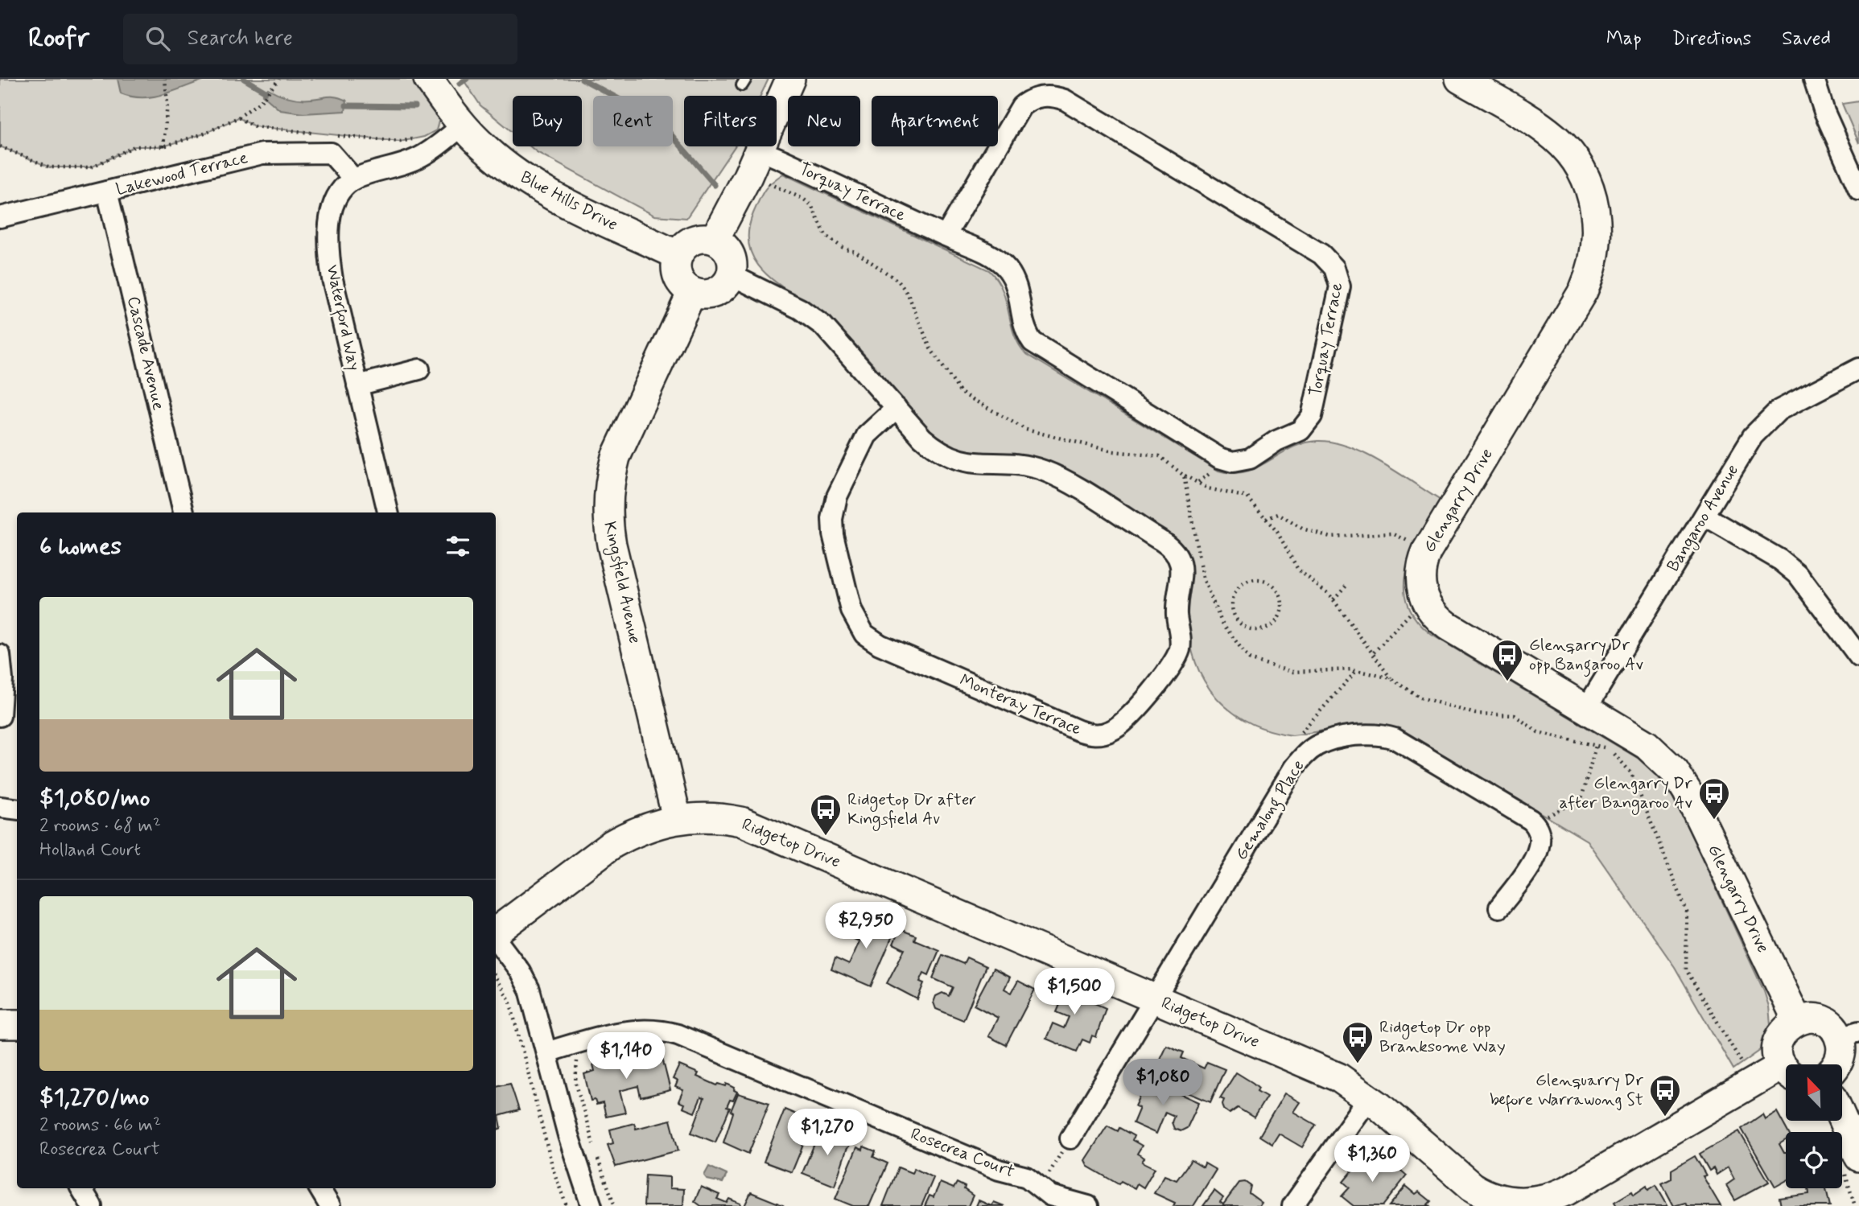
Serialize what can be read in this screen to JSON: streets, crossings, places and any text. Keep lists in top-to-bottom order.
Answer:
{
  "streets": {
    "street": [
      "Lakewood Terrace",
      "Torquay Terrace",
      "Blue Hills Drive",
      "Waterford Way",
      "Cascade Avenue",
      "Glengarry Drive",
      "Bangaroo Avenue",
      "Kingsfield Avenue",
      "Monteray Terrace",
      "Gemalong Place",
      "Ridgetop Drive",
      "Rosecrea Court"
    ]
  },
  "crossings": [
    ["Lakewood Terrace", "Waterford Way"],
    ["Lakewood Terrace", "Cascade Avenue"],
    ["Blue Hills Drive", "Kingsfield Avenue"],
    ["Blue Hills Drive", "Monteray Terrace"],
    ["Glengarry Drive", "Bangaroo Avenue"],
    ["Kingsfield Avenue", "Monteray Terrace"],
    ["Kingsfield Avenue", "Ridgetop Drive"],
    ["Gemalong Place", "Ridgetop Drive"]
  ],
  "places": {
    "bus stop": [
      "Glenqarry Dr opp Bangaroo Av",
      "Glengarry Dr after Bangaroo Av",
      "Ridgetop Dr after Kingsfield Av",
      "Ridgetop Dr opp Branksome Way",
      "Glenquarry Dr before Warrawong St"
    ]
  },
  "north": "top left",
  "page": {
    "header": "Roofr",
    "search": "Search here",
    "nav": ["Map", "Directions", "Saved"],
    "chip": [
      "Buy",
      "Rent",
      "Filters",
      "New",
      "Apartment"
    ],
    "heading": "6 homes",
    "list": [
      {
        "name": "$1,080/mo",
        "note": "2 rooms · 68 m² · Holland Court"
      },
      {
        "name": "$1,270/mo",
        "note": "2 rooms · 66 m² · Rosecrea Court"
      }
    ],
    "price": [
      "$2,950",
      "$1,500",
      "$1,140",
      "$1,080",
      "$1,270",
      "$1,360"
    ]
  }
}
